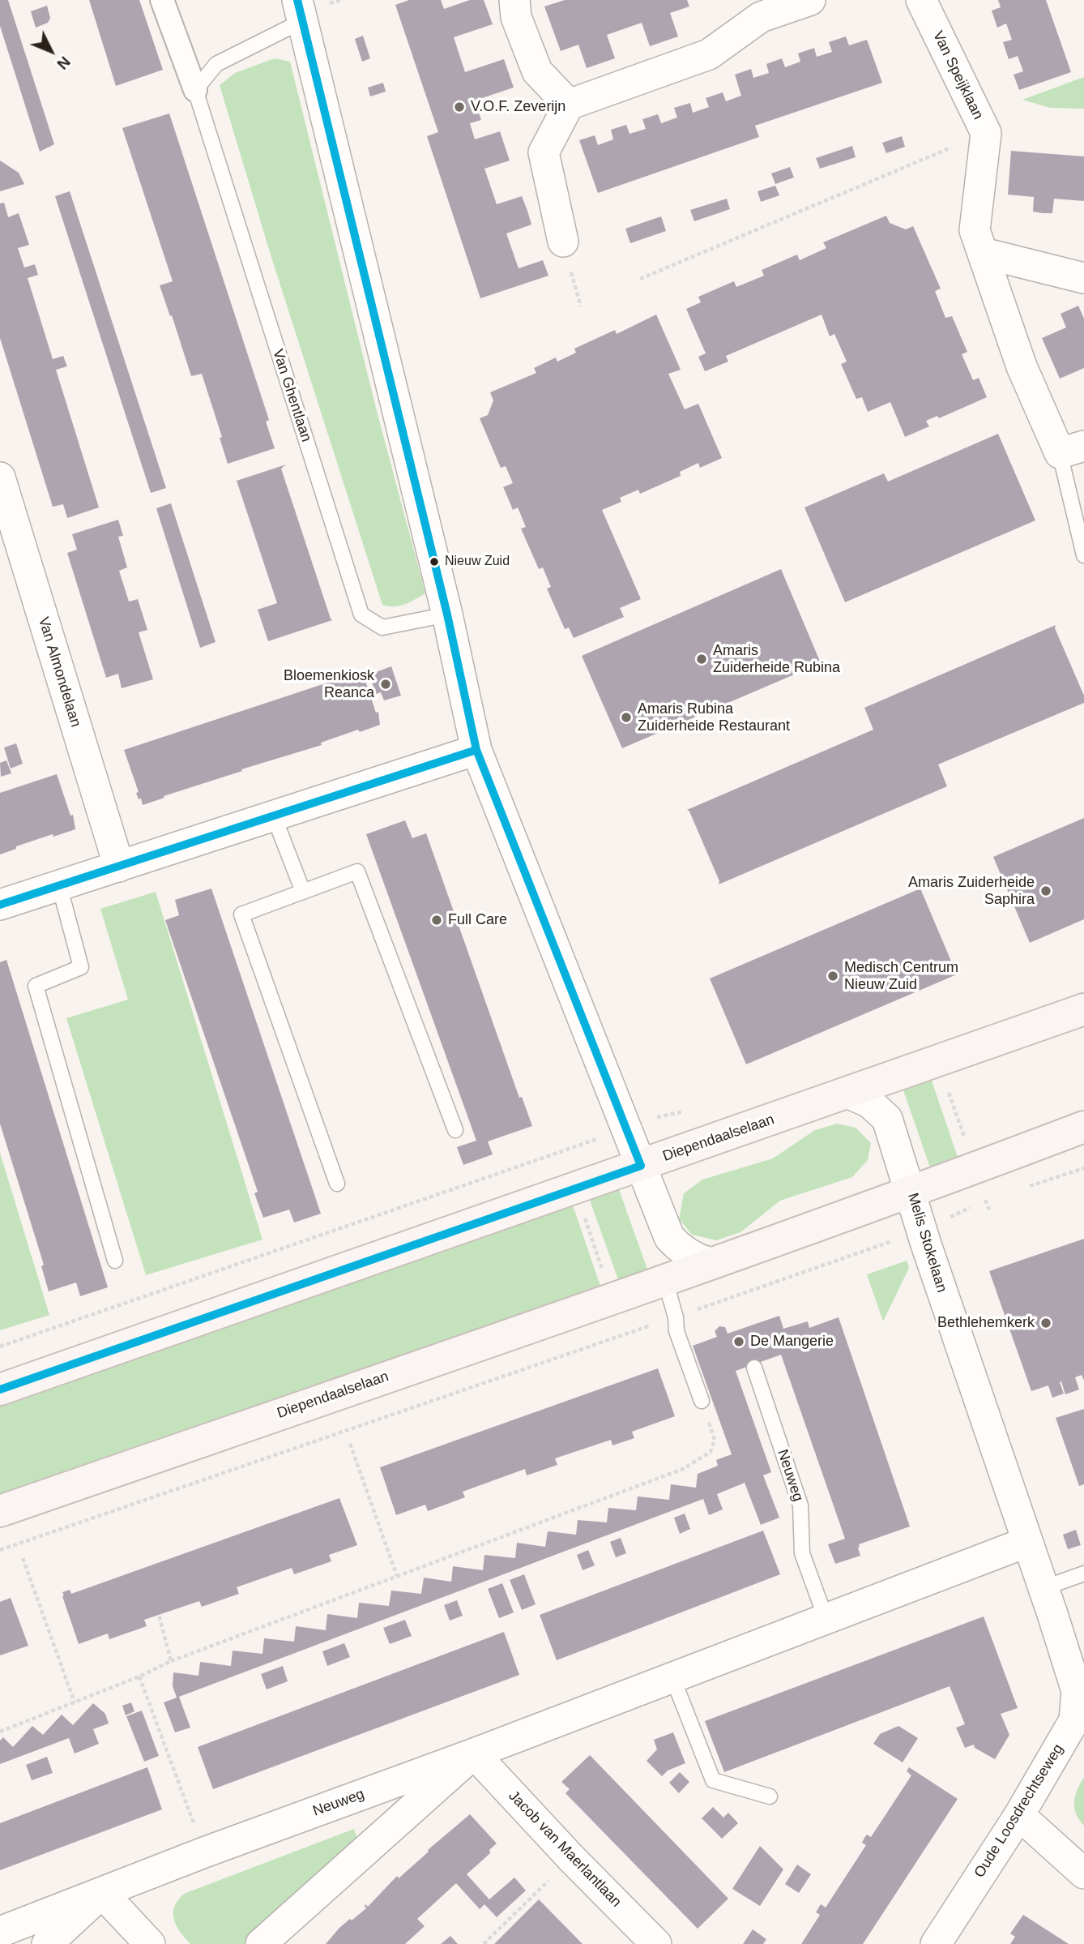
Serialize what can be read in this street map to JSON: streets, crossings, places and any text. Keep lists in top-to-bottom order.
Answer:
{
  "streets": {
    "main road": ["Diependaalselaan"],
    "street": [
      "Van Speijklaan",
      "Van Ghentlaan",
      "Van Almondelaan",
      "Melis Stokelaan",
      "Neuweg",
      "Oude Loosdrechtseweg",
      "Jacob van Maerlantlaan"
    ]
  },
  "crossings": [
    ["Diependaalselaan", "Melis Stokelaan"],
    ["Melis Stokelaan", "Neuweg"],
    ["Melis Stokelaan", "Oude Loosdrechtseweg"],
    ["Neuweg", "Oude Loosdrechtseweg"],
    ["Neuweg", "Jacob van Maerlantlaan"]
  ],
  "places": [
    "V.O.F. Zeverijn",
    "Nieuw Zuid",
    "Amaris Zuiderheide Rubina",
    "Bloemenkiosk Reanca",
    "Amaris Rubina Zuiderheide Restaurant",
    "Amaris Zuiderheide Saphira",
    "Full Care",
    "Medisch Centrum Nieuw Zuid",
    "Bethlehemkerk",
    "De Mangerie"
  ],
  "north": "bottom right"
}
